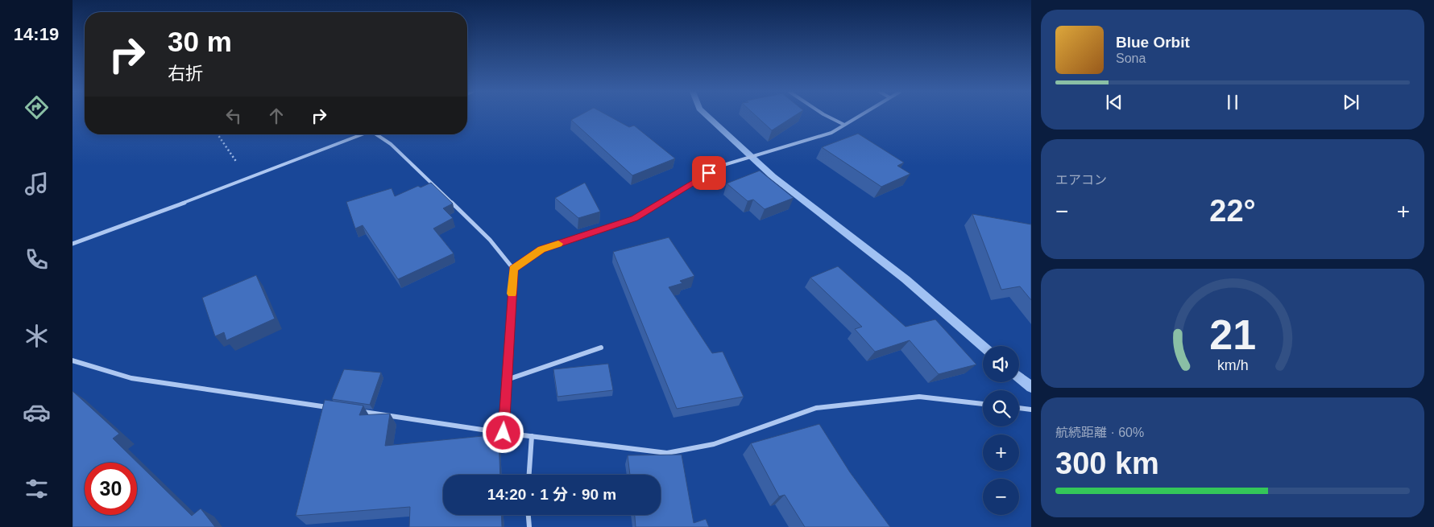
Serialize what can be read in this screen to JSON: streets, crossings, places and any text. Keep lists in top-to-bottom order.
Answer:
{
  "page": {
    "tabs": "14:19",
    "turn": ["30 m", "右折"],
    "song": ["Blue Orbit", "Sona"],
    "tile": [
      "エアコン",
      ["航続距離 · 60%", "300 km"]
    ],
    "heat": ["−", "22°", "+"],
    "map_buttons": ["+", "−"],
    "limit": "30",
    "trip": "14:20 · 1 分 · 90 m",
    "gauge": ["21", "km/h"]
  }
}
